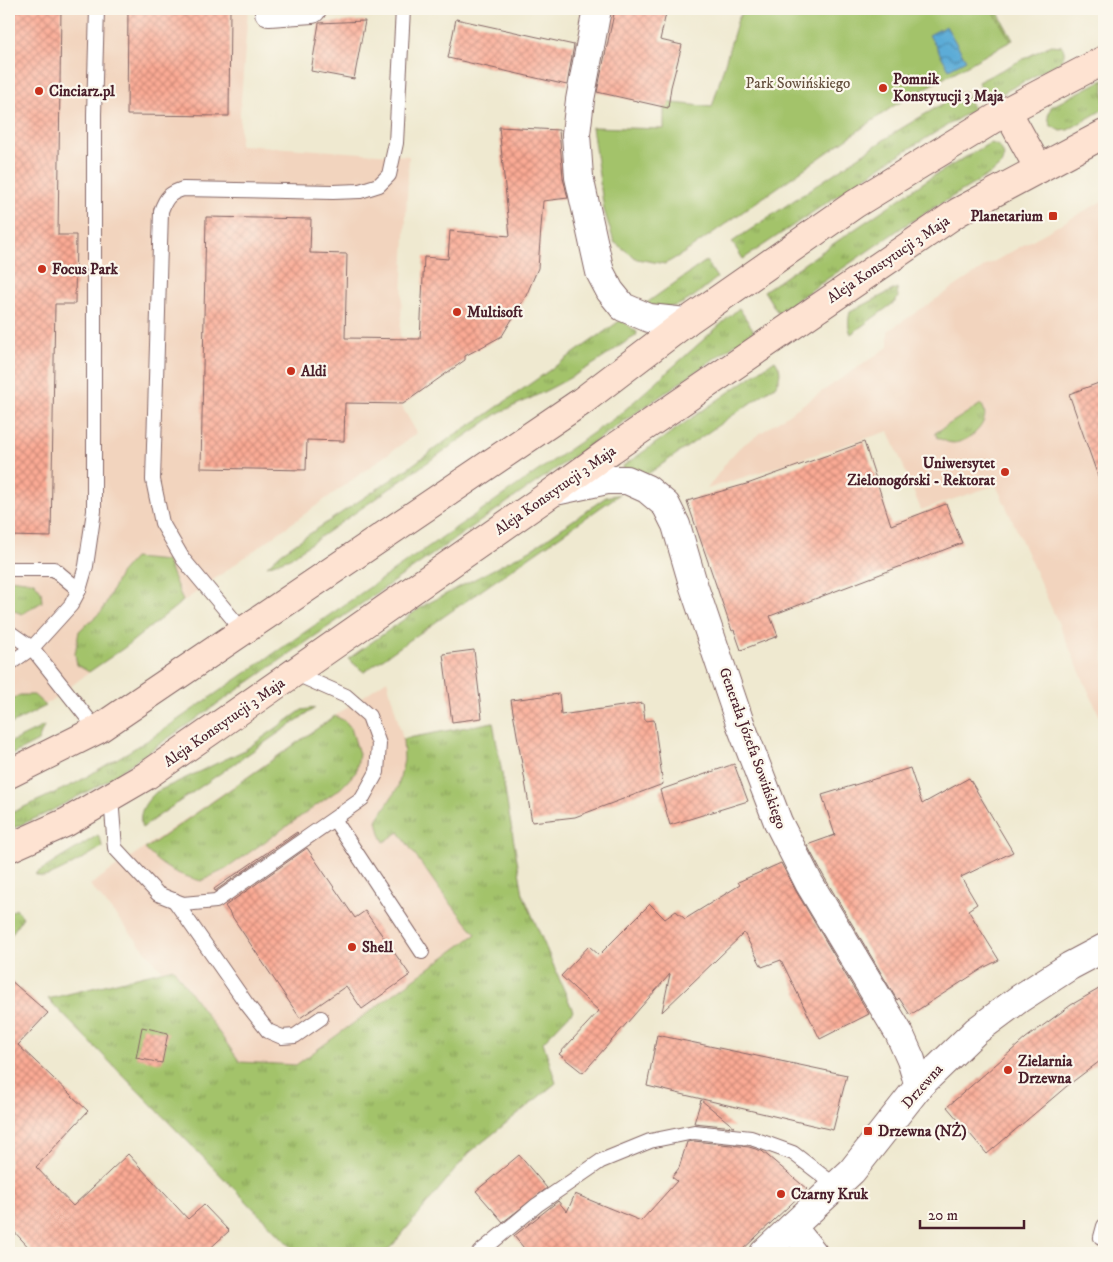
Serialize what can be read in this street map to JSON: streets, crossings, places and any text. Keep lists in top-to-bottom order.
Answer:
{
  "streets": {
    "main road": ["Aleja Konstytucji 3 Maja"],
    "street": ["Generała Józefa Sowińskiego", "Drzewna"]
  },
  "crossings": [
    ["Aleja Konstytucji 3 Maja", "Generała Józefa Sowińskiego"],
    ["Generała Józefa Sowińskiego", "Drzewna"]
  ],
  "parks": ["Park Sowińskiego"],
  "places": {
    "other": [
      "Pomnik Konstytucji 3 Maja",
      "Cinciarz.pl",
      "Focus Park",
      "Multisoft",
      "Aldi",
      "Uniwersytet Zielonogórski - Rektorat",
      "Shell",
      "Zielarnia Drzewna",
      "Czarny Kruk"
    ],
    "transit": ["Planetarium", "Drzewna (NŻ)"]
  },
  "scale_bar": "20 m"
}
